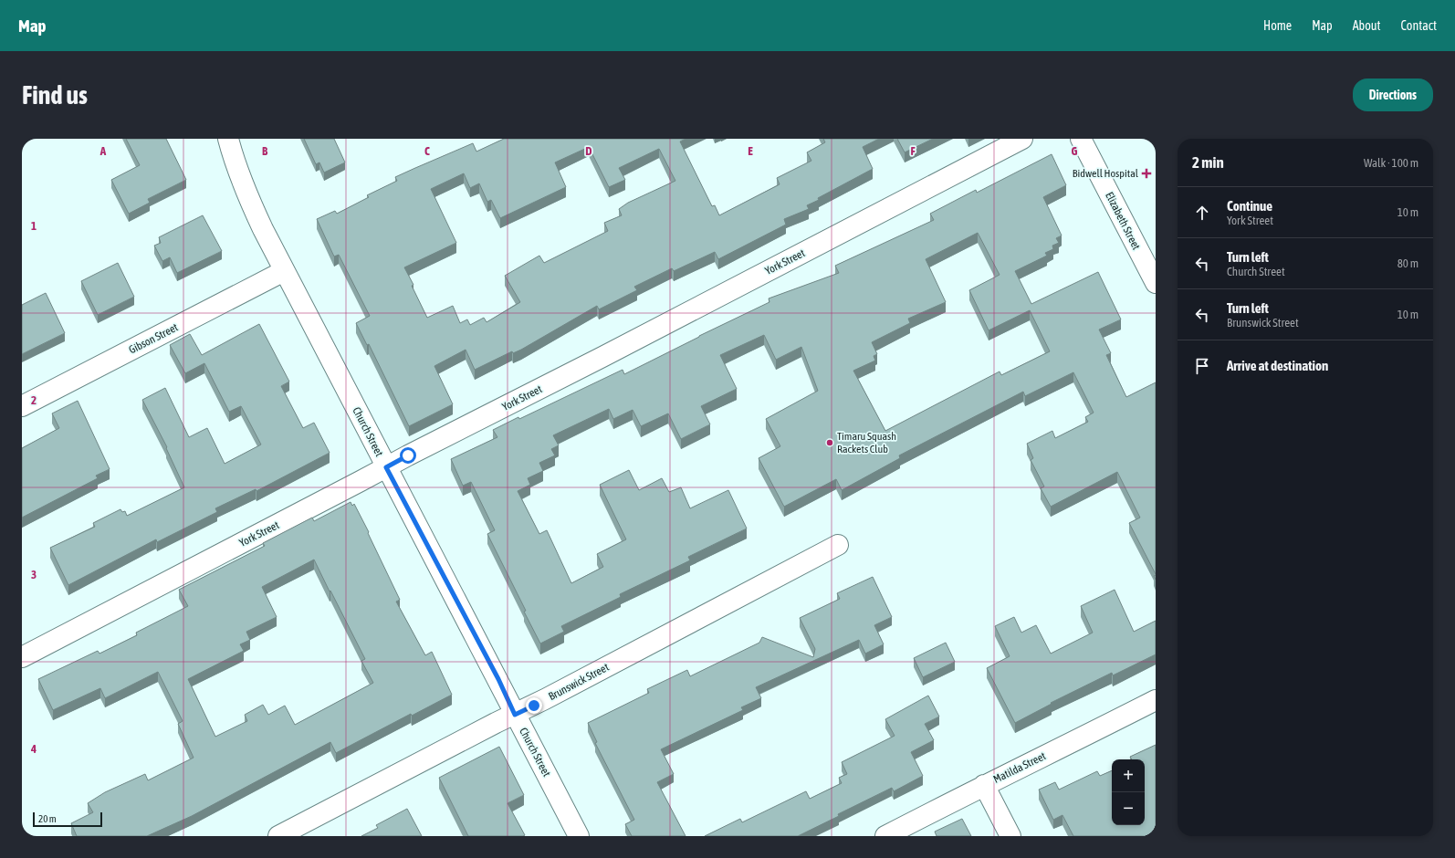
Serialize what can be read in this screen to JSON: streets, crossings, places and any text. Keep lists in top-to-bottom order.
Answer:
{
  "streets": {
    "street": [
      "Elizabeth Street",
      "York Street",
      "Gibson Street",
      "Church Street",
      "Brunswick Street",
      "Matilda Street"
    ]
  },
  "crossings": [
    ["York Street", "Church Street"],
    ["Gibson Street", "Church Street"],
    ["Church Street", "Brunswick Street"]
  ],
  "places": {
    "health": ["Bidwell Hospital"],
    "other": ["Timaru Squash Rackets Club"]
  },
  "scale_bar": "20 m",
  "page": {
    "header": "Map",
    "nav": [
      "Home",
      "Map",
      "About",
      "Contact"
    ],
    "buttons": "Directions",
    "title": "Find us",
    "heading": ["2 min", "Walk · 100 m"],
    "list": [
      ["Continue", "York Street", "10 m"],
      ["Turn left", "Church Street", "80 m"],
      ["Turn left", "Brunswick Street", "10 m"],
      "Arrive at destination"
    ],
    "map_buttons": ["+", "−"],
    "scale": "20 m"
  },
  "grid": {
    "columns": [
      "A",
      "B",
      "C",
      "D",
      "E",
      "F",
      "G"
    ],
    "rows": [
      "1",
      "2",
      "3",
      "4"
    ]
  }
}
